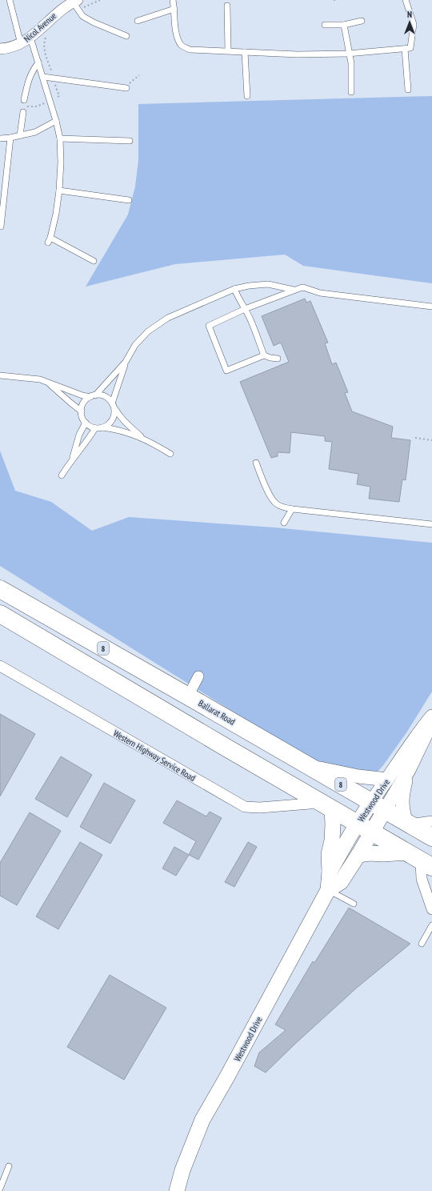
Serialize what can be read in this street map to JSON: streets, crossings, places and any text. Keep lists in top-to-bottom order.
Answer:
{
  "streets": {
    "highway": ["8", "Ballarat Road"],
    "main road": ["Westwood Drive"],
    "street": ["Nicol Avenue", "Western Highway Service Road"]
  },
  "crossings": [
    ["Ballarat Road", "Westwood Drive"]
  ],
  "north": "top"
}
